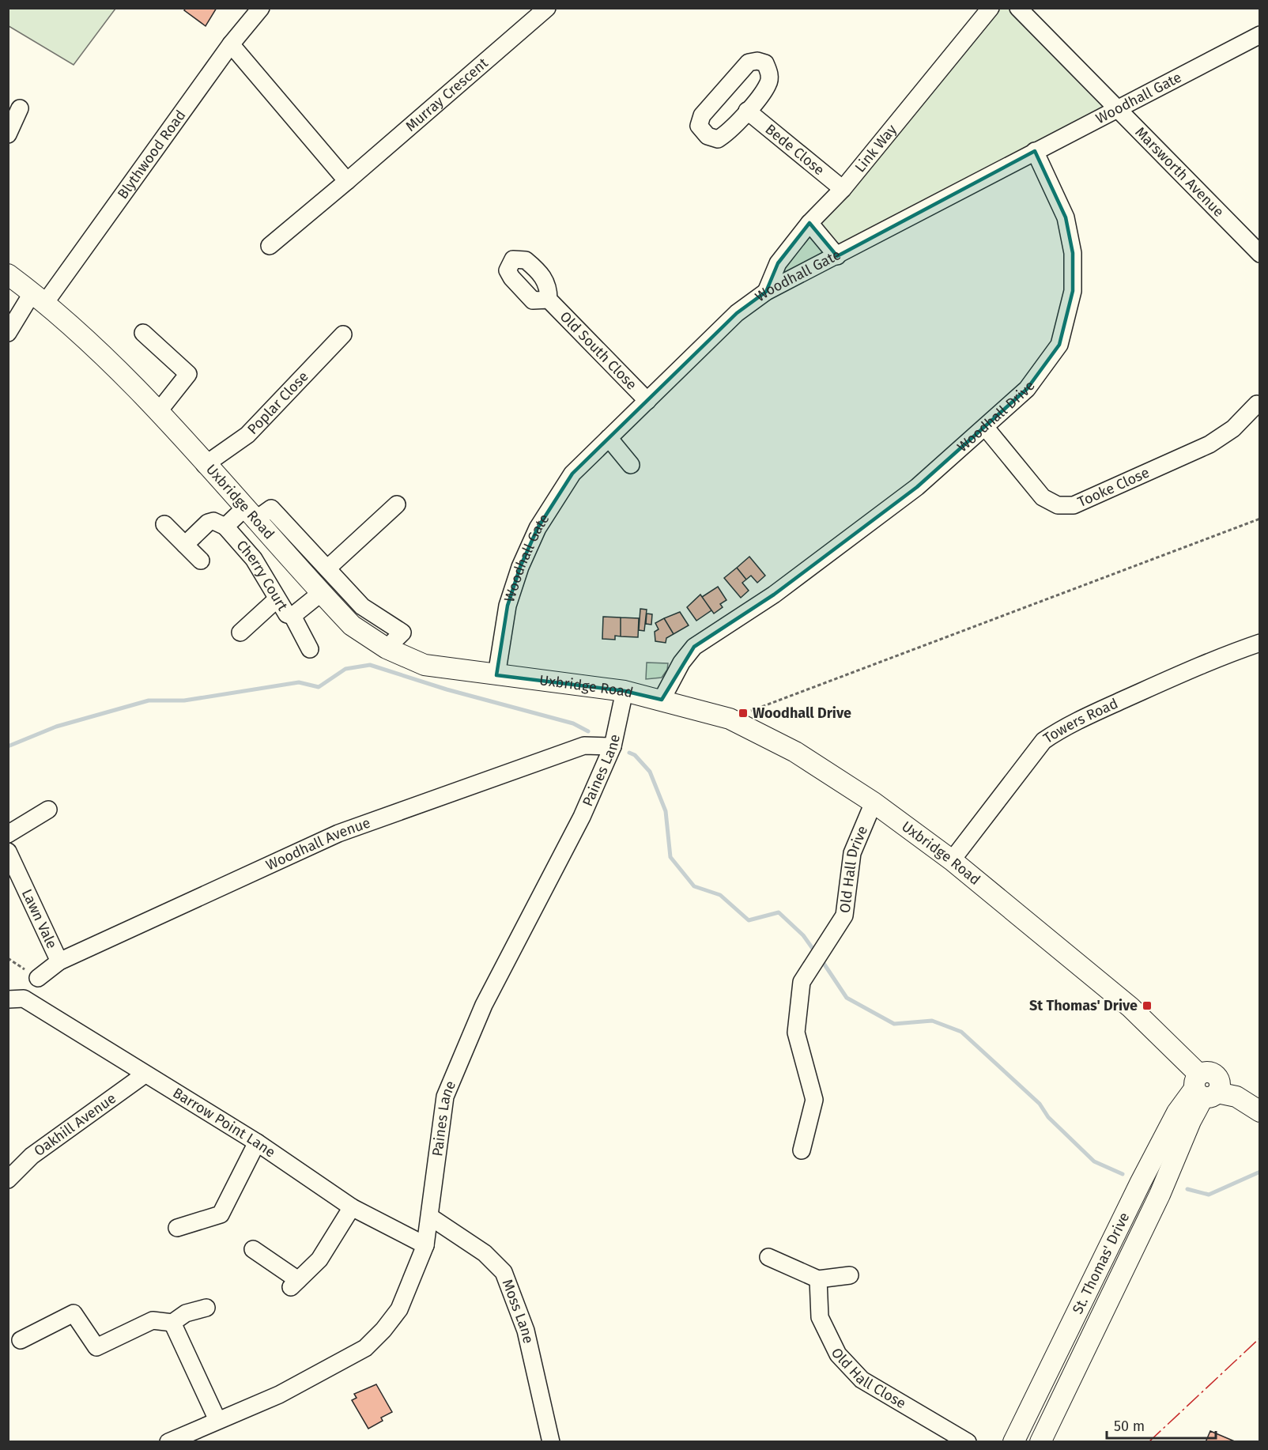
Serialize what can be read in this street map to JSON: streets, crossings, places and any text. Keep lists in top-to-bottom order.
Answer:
{
  "streets": {
    "main road": ["Uxbridge Road", "St. Thomas' Drive"],
    "street": [
      "Murray Crescent",
      "Woodhall Gate",
      "Link Way",
      "Bede Close",
      "Blythwood Road",
      "Marsworth Avenue",
      "Old South Close",
      "Poplar Close",
      "Woodhall Drive",
      "Tooke Close",
      "Cherry Court",
      "Towers Road",
      "Paines Lane",
      "Woodhall Avenue",
      "Old Hall Drive",
      "Lawn Vale",
      "Barrow Point Lane",
      "Oakhill Avenue",
      "Moss Lane",
      "Old Hall Close"
    ]
  },
  "crossings": [
    ["Woodhall Gate", "Link Way"],
    ["Woodhall Gate", "Marsworth Avenue"],
    ["Woodhall Gate", "Old South Close"],
    ["Woodhall Gate", "Woodhall Drive"],
    ["Woodhall Gate", "Uxbridge Road"],
    ["Link Way", "Bede Close"],
    ["Blythwood Road", "Uxbridge Road"],
    ["Poplar Close", "Uxbridge Road"],
    ["Woodhall Drive", "Tooke Close"],
    ["Woodhall Drive", "Uxbridge Road"],
    ["Uxbridge Road", "Cherry Court"],
    ["Uxbridge Road", "Towers Road"],
    ["Uxbridge Road", "Paines Lane"],
    ["Uxbridge Road", "Old Hall Drive"],
    ["Uxbridge Road", "St. Thomas' Drive"],
    ["Paines Lane", "Woodhall Avenue"],
    ["Paines Lane", "Barrow Point Lane"],
    ["Paines Lane", "Moss Lane"],
    ["Woodhall Avenue", "Lawn Vale"],
    ["Barrow Point Lane", "Oakhill Avenue"]
  ],
  "places": {
    "transit": ["Woodhall Drive", "St Thomas' Drive"]
  },
  "scale_bar": "50 m"
}
